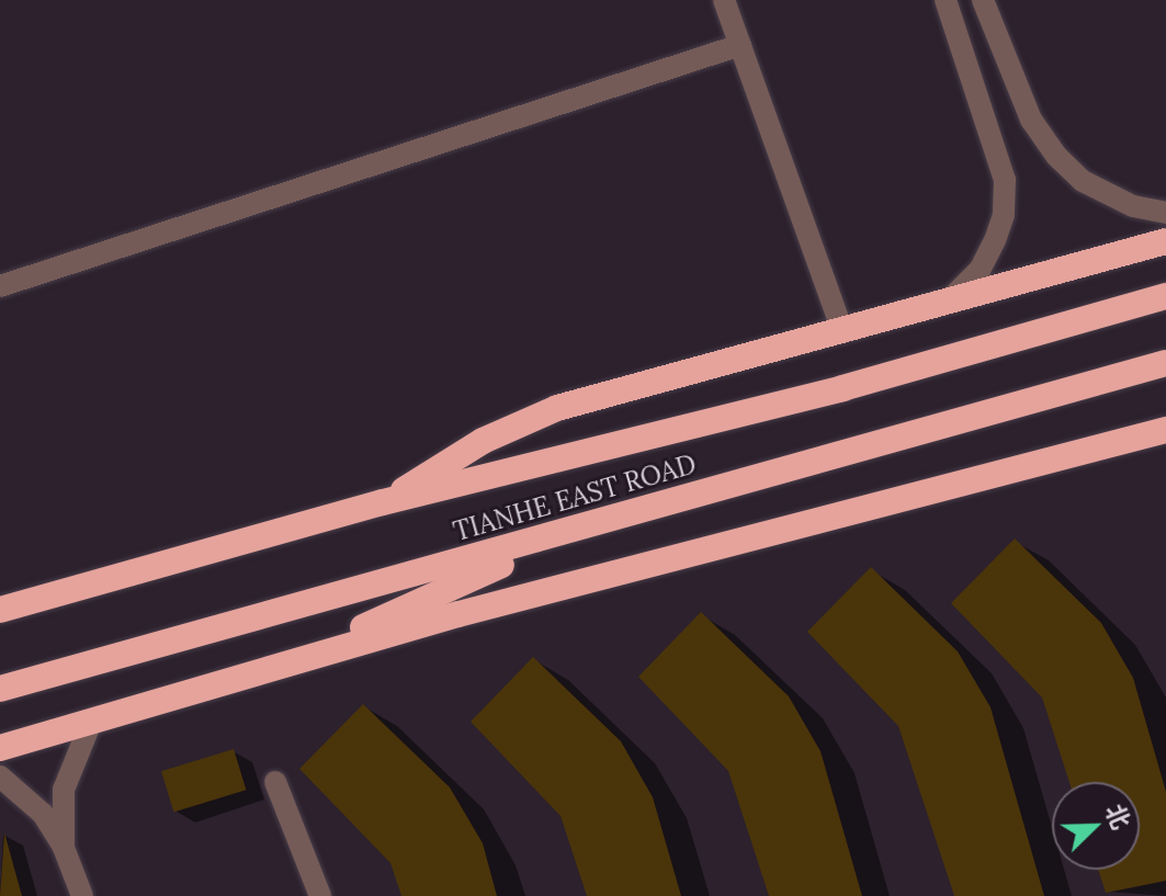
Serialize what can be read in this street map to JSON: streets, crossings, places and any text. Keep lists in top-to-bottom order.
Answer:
{
  "streets": {
    "highway": ["TIANHE EAST ROAD"]
  },
  "north": "top right"
}
